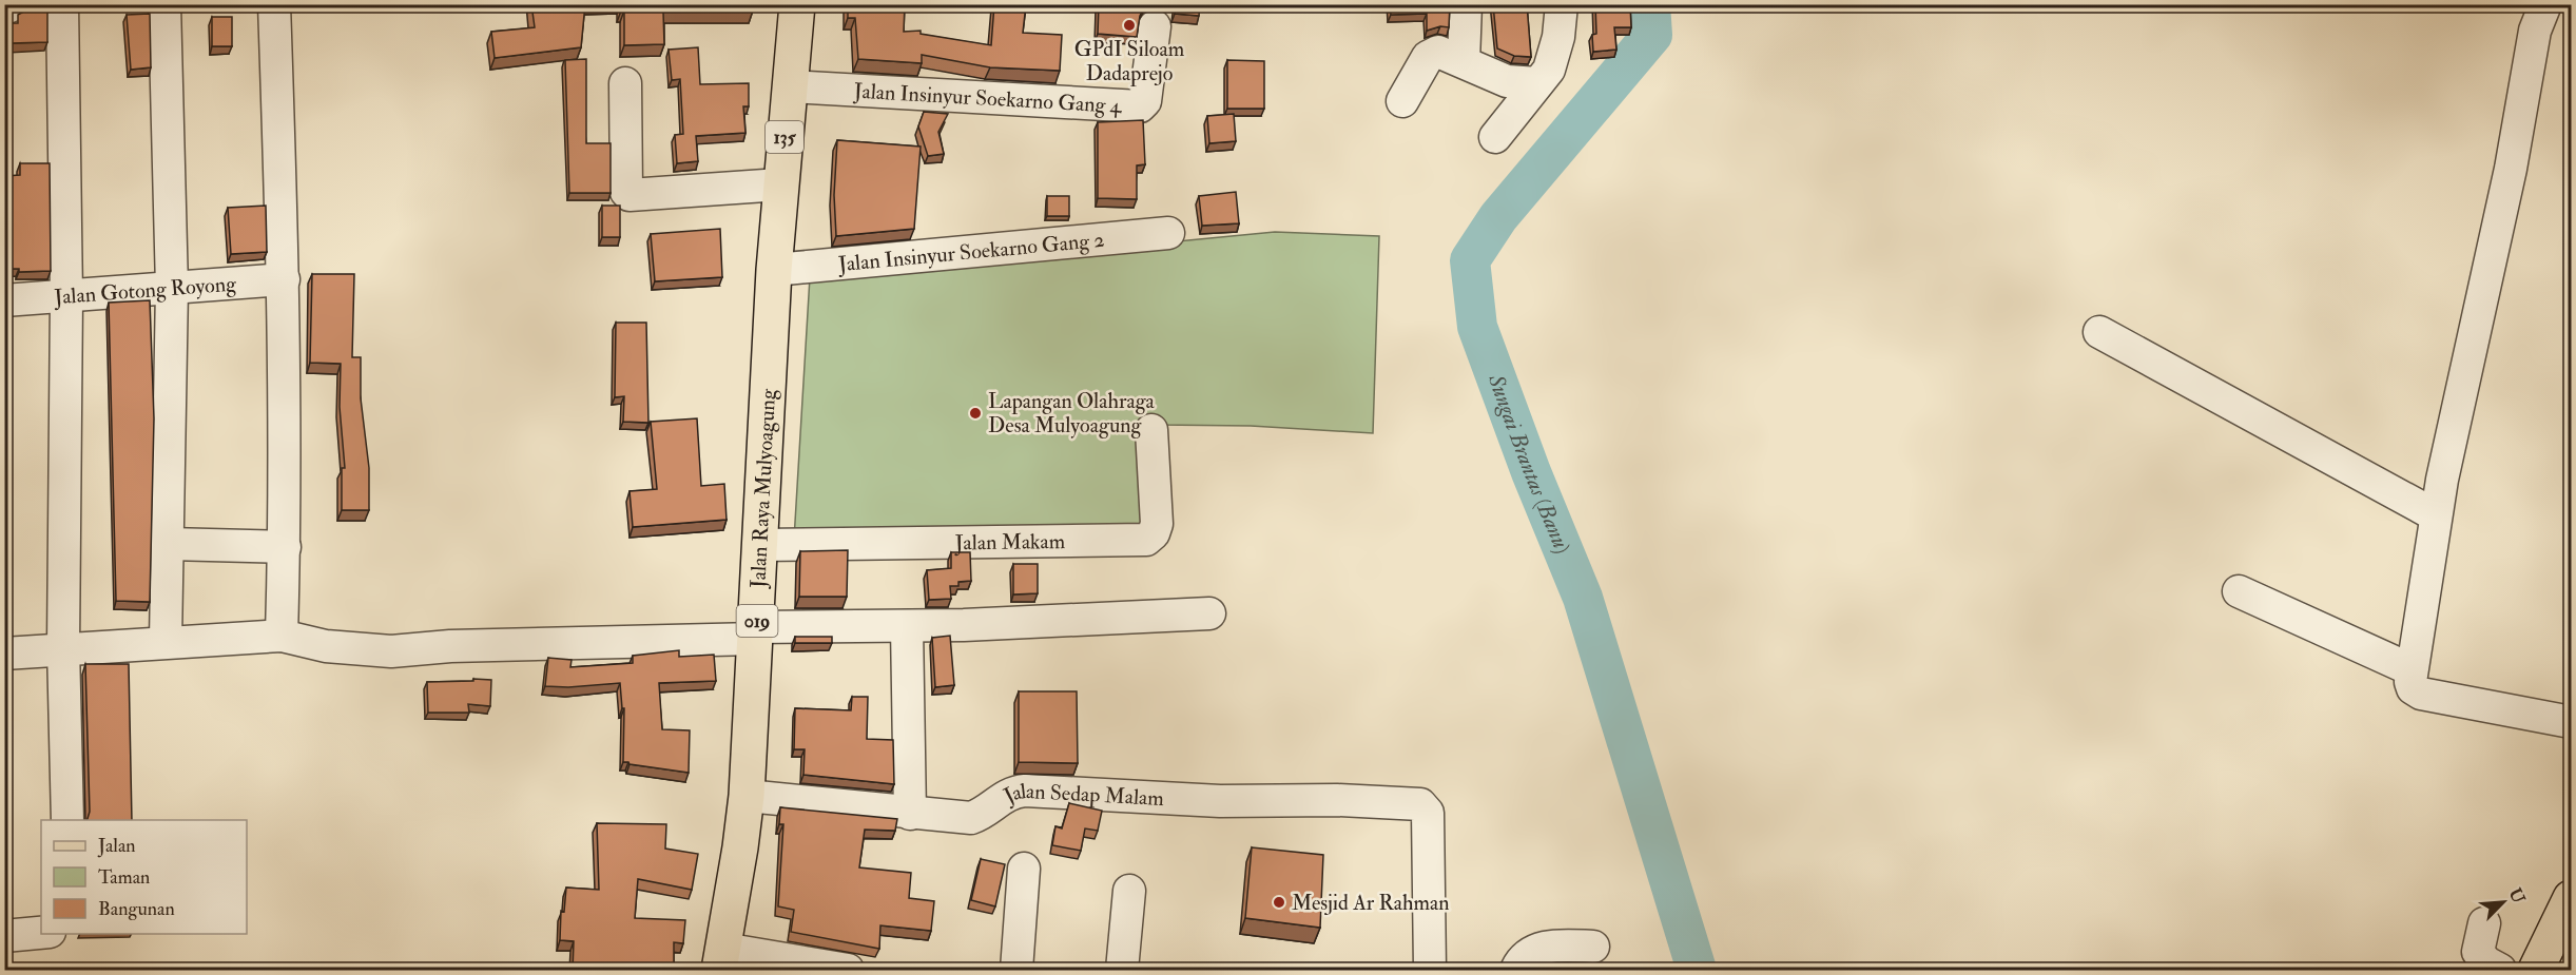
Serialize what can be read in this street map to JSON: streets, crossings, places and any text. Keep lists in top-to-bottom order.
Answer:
{
  "streets": {
    "main road": ["135", "Jalan Raya Mulyoagung", "019"],
    "street": [
      "Jalan Insinyur Soekarno Gang 4",
      "Jalan Insinyur Soekarno Gang 2",
      "Jalan Gotong Royong",
      "Jalan Makam",
      "Jalan Sedap Malam"
    ]
  },
  "crossings": [
    ["Jalan Insinyur Soekarno Gang 4", "135"],
    ["135", "Jalan Insinyur Soekarno Gang 2"],
    ["135", "Jalan Raya Mulyoagung"],
    ["Jalan Insinyur Soekarno Gang 2", "Jalan Raya Mulyoagung"],
    ["Jalan Raya Mulyoagung", "Jalan Makam"],
    ["Jalan Raya Mulyoagung", "Jalan Sedap Malam"]
  ],
  "water": ["Sungai Brantas (Banu)"],
  "places": ["GPdI Siloam Dadaprejo", "Lapangan Olahraga Desa Mulyoagung", "Mesjid Ar Rahman"],
  "legend": ["Jalan", "Taman", "Bangunan"],
  "north": "top right"
}
